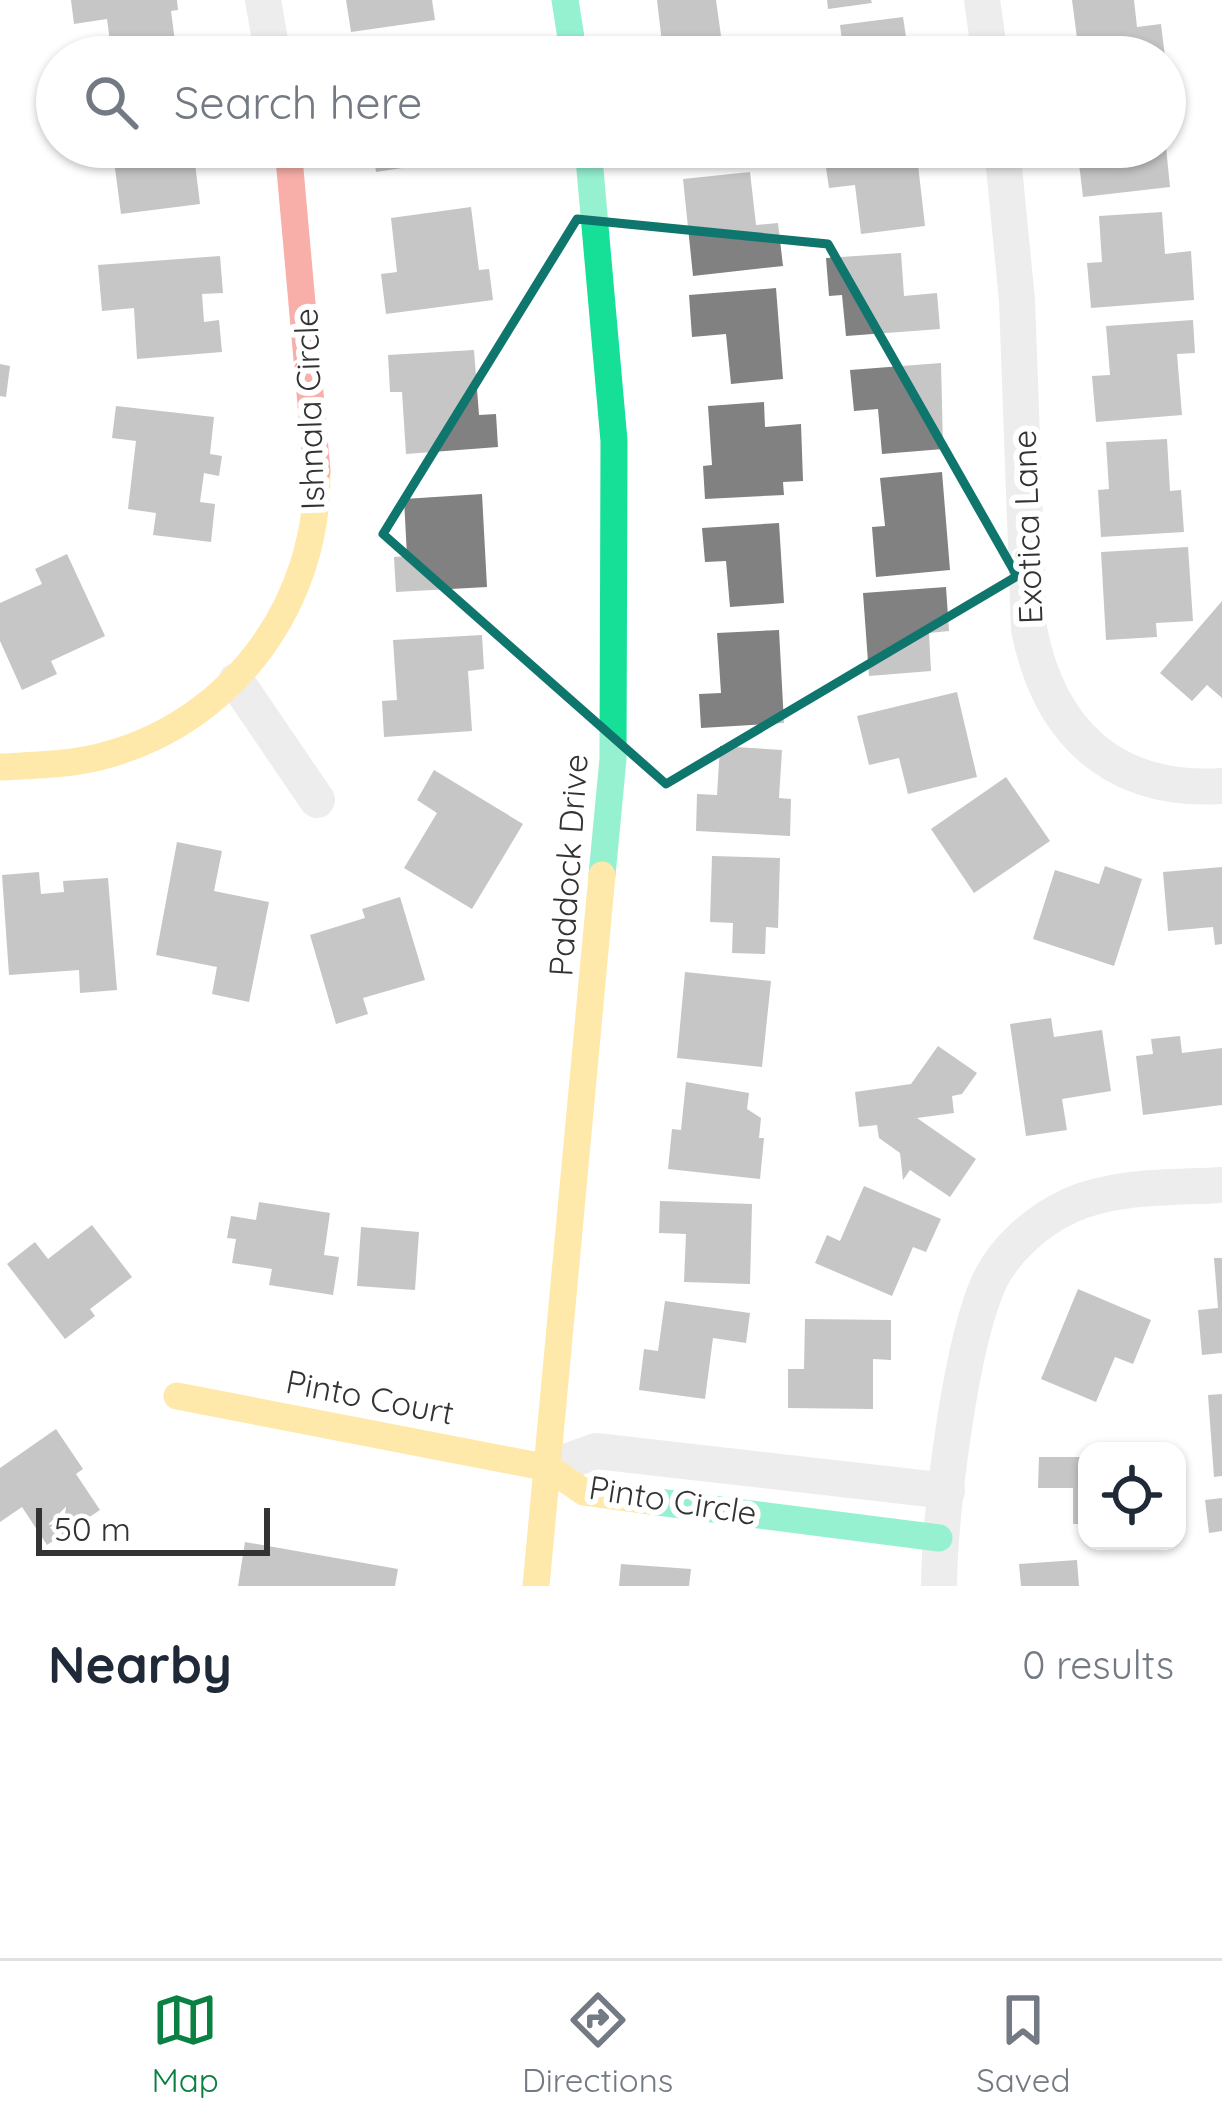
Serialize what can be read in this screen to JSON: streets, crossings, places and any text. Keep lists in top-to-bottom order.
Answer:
{
  "streets": {
    "street": [
      "Ishnala Circle",
      "Exotica Lane",
      "Paddock Drive",
      "Pinto Court",
      "Pinto Circle"
    ]
  },
  "crossings": [
    ["Paddock Drive", "Pinto Court"],
    ["Paddock Drive", "Pinto Circle"],
    ["Pinto Court", "Pinto Circle"]
  ],
  "scale_bar": "50 m",
  "page": {
    "search": "Search here",
    "scale": "50 m",
    "heading": ["Nearby", "0 results"],
    "nav": ["Map", "Directions", "Saved"]
  }
}
